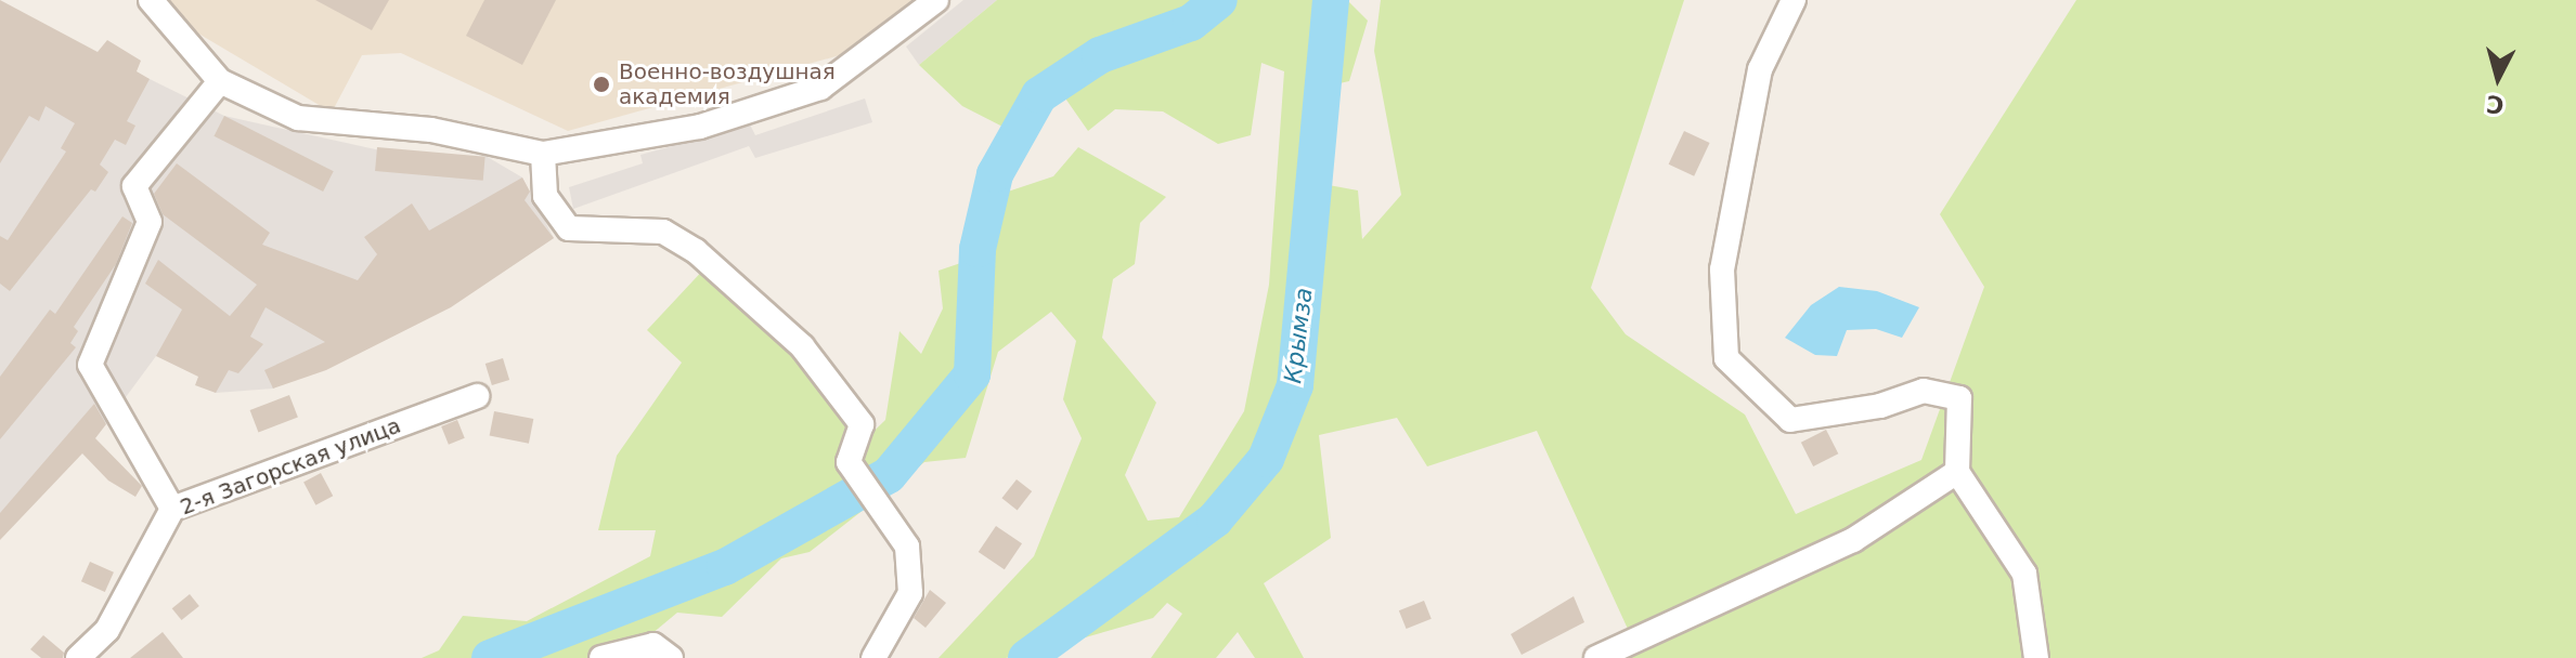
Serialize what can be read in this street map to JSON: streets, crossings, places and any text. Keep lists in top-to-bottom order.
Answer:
{
  "streets": {
    "street": ["2-я Загорская улица"]
  },
  "water": ["Крымза"],
  "places": ["Военно-воздушная академия"],
  "north": "bottom"
}
